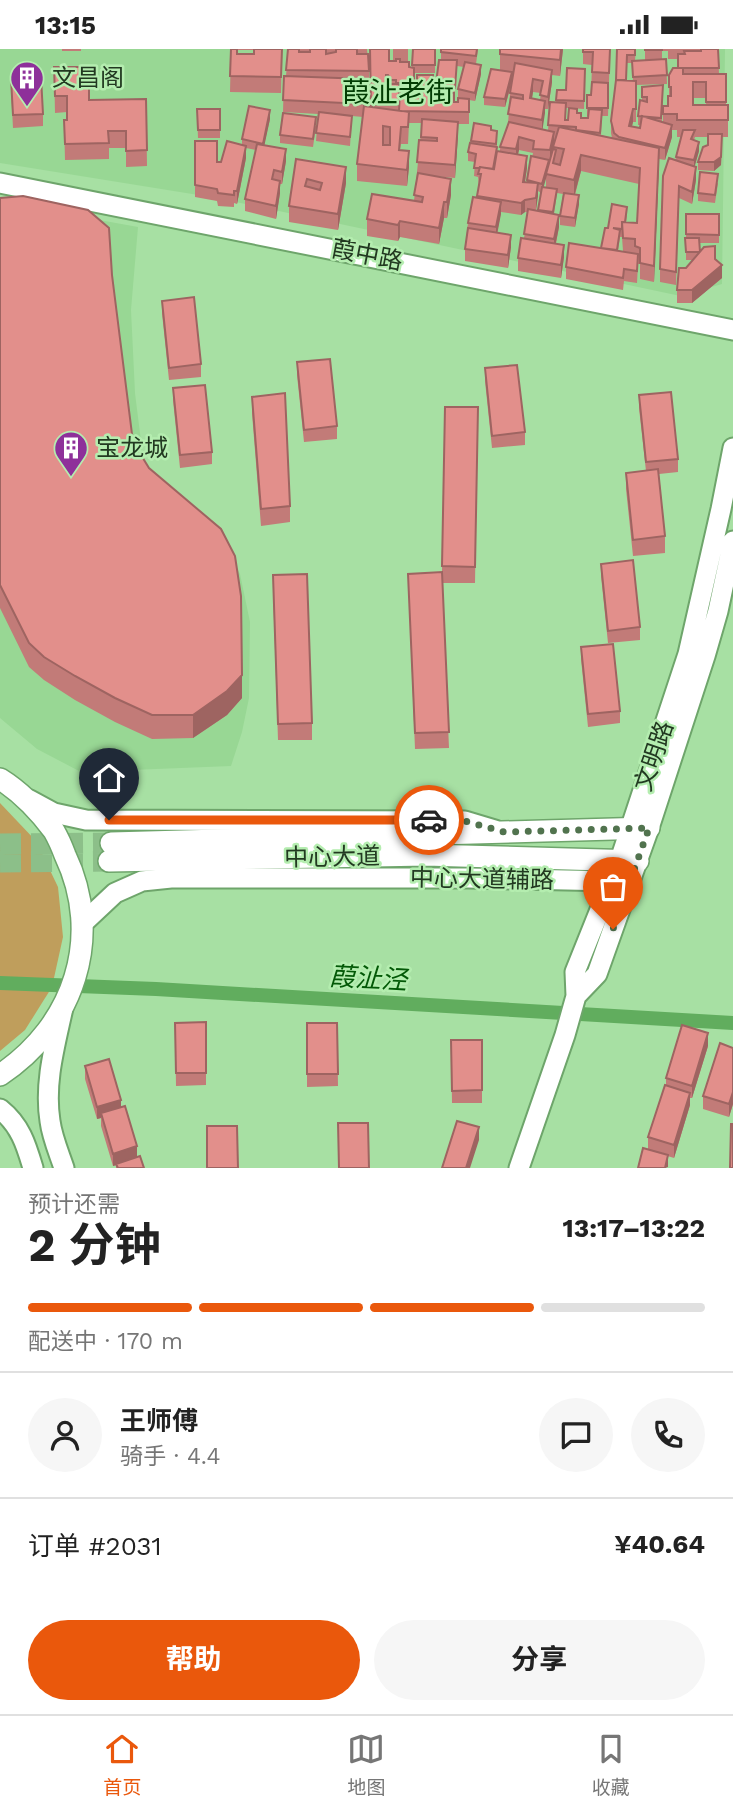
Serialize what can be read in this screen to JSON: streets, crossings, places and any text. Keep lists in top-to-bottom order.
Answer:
{
  "streets": {
    "main road": [
      "葭中路",
      "文明路",
      "中心大道",
      "中心大道辅路"
    ]
  },
  "crossings": [
    ["文明路", "中心大道"],
    ["文明路", "中心大道辅路"]
  ],
  "districts": ["葭沚老街"],
  "water": ["葭沚泾"],
  "places": {
    "building": ["文昌阁", "宝龙城"]
  },
  "page": {
    "status": "13:15",
    "heading": ["2 分钟", "预计还需", "13:17–13:22"],
    "panel": [
      "王师傅",
      "骑手 · 4.4",
      "订单 #2031",
      "¥40.64"
    ],
    "bar": "配送中 · 170 m",
    "buttons": ["帮助", "分享"],
    "tabs": ["首页", "地图", "收藏"]
  }
}
